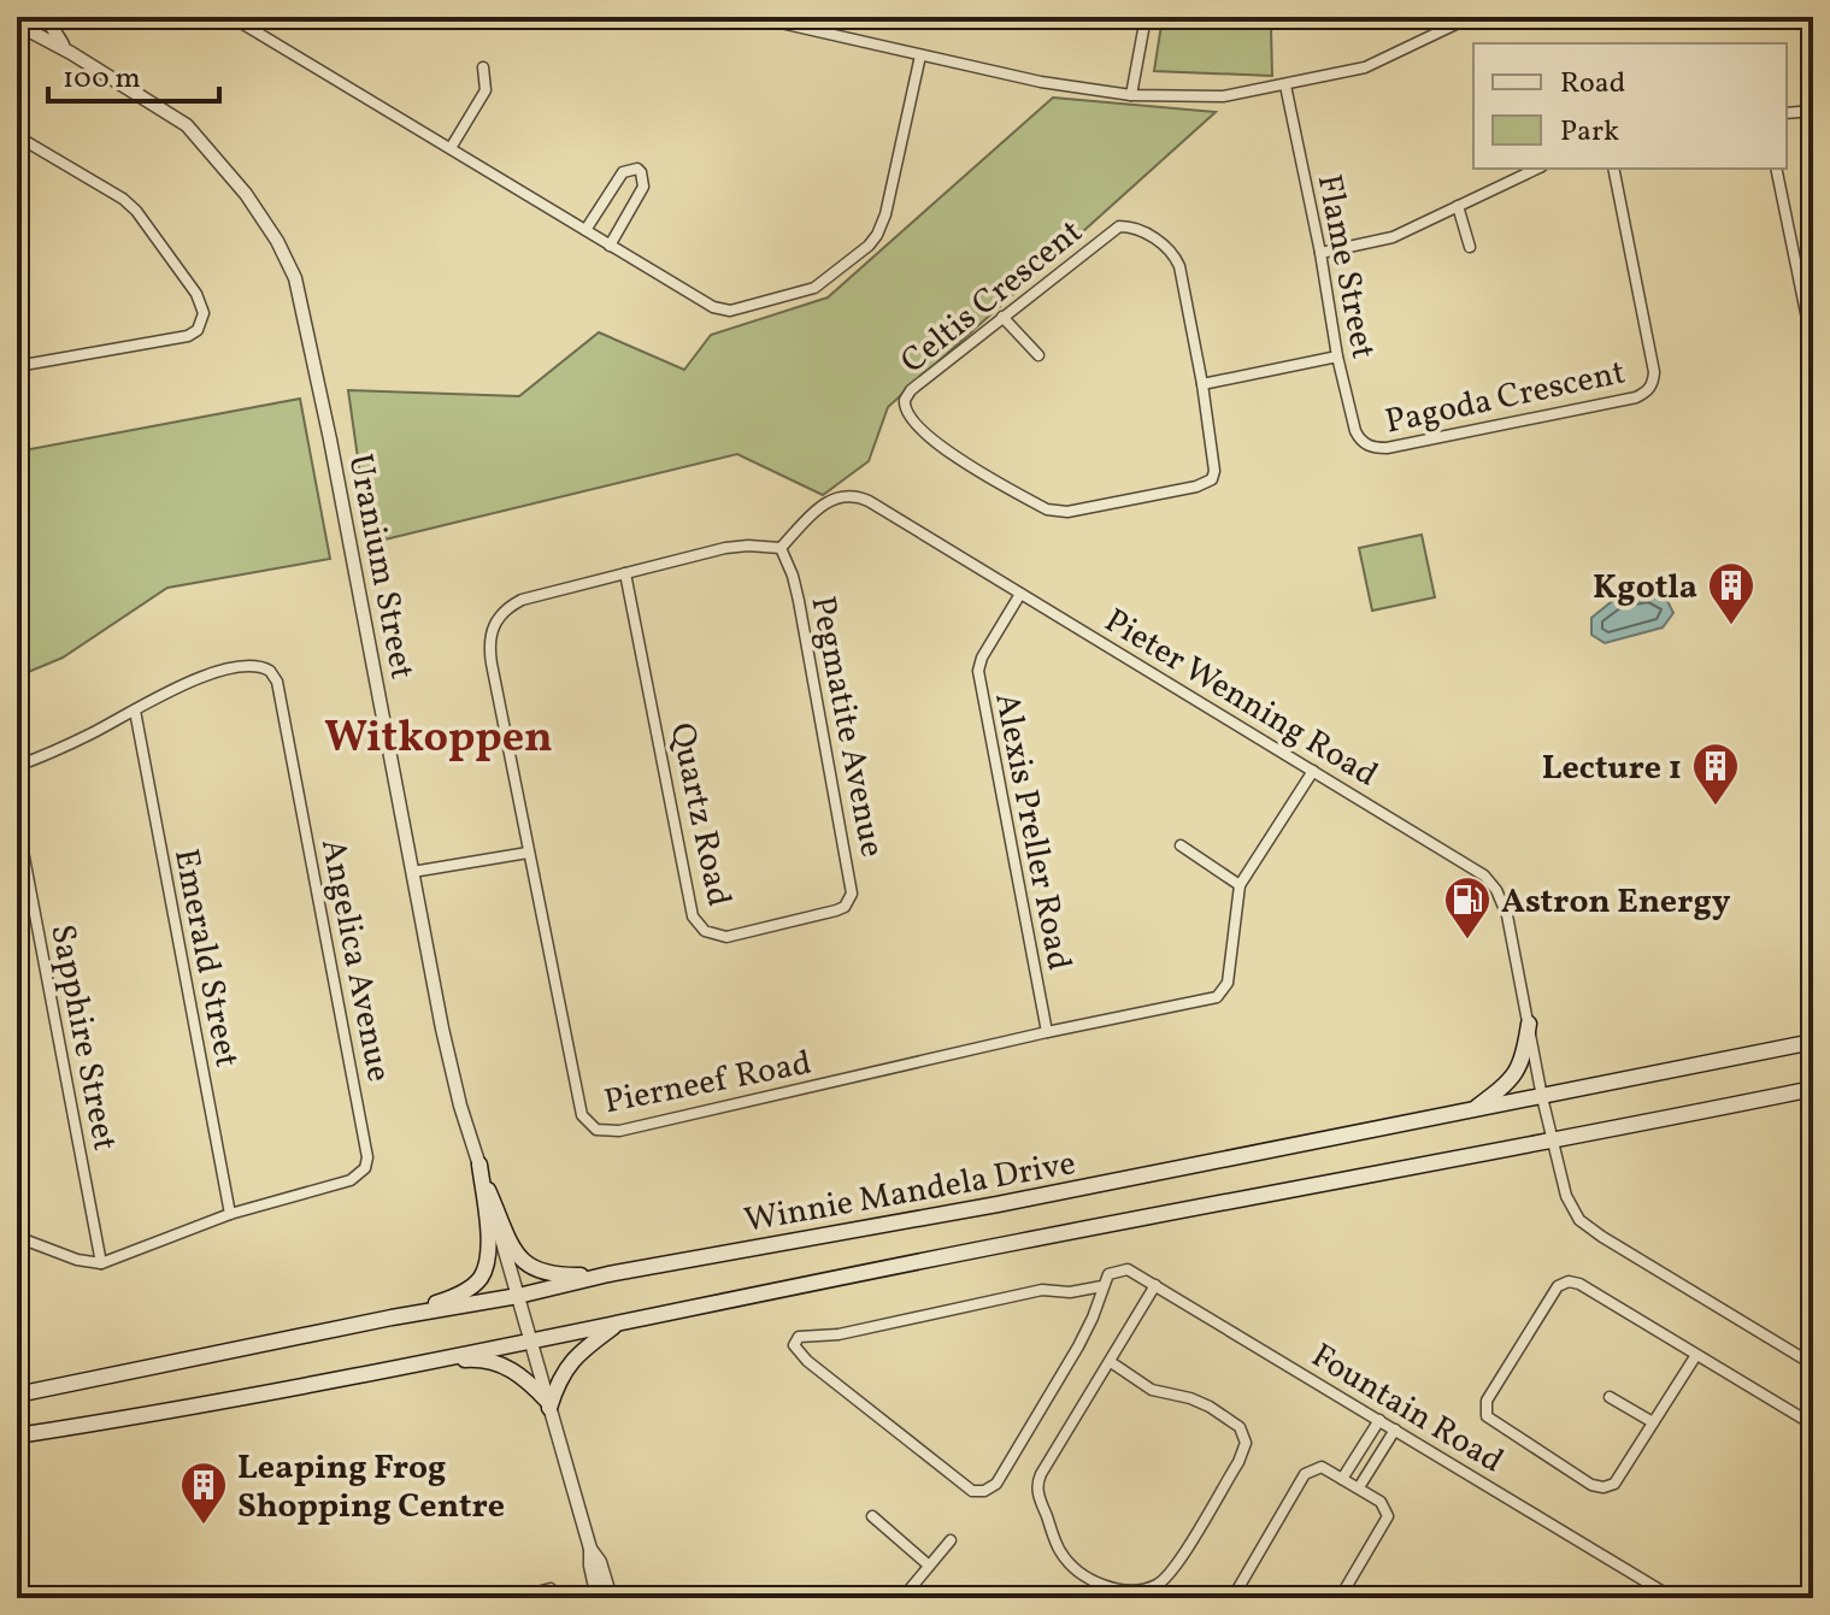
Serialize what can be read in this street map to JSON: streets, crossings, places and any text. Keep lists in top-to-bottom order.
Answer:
{
  "streets": {
    "main road": ["Winnie Mandela Drive"],
    "street": [
      "Flame Street",
      "Celtis Crescent",
      "Pagoda Crescent",
      "Uranium Street",
      "Pieter Wenning Road",
      "Pegmatite Avenue",
      "Quartz Road",
      "Alexis Preller Road",
      "Emerald Street",
      "Angelica Avenue",
      "Sapphire Street",
      "Pierneef Road",
      "Fountain Road"
    ]
  },
  "crossings": [
    ["Flame Street", "Pagoda Crescent"],
    ["Uranium Street", "Winnie Mandela Drive"],
    ["Pieter Wenning Road", "Pegmatite Avenue"],
    ["Pieter Wenning Road", "Alexis Preller Road"],
    ["Pieter Wenning Road", "Pierneef Road"],
    ["Pieter Wenning Road", "Winnie Mandela Drive"],
    ["Pegmatite Avenue", "Quartz Road"],
    ["Pegmatite Avenue", "Pierneef Road"],
    ["Quartz Road", "Pierneef Road"],
    ["Alexis Preller Road", "Pierneef Road"],
    ["Emerald Street", "Angelica Avenue"],
    ["Angelica Avenue", "Sapphire Street"]
  ],
  "districts": ["Witkoppen"],
  "places": {
    "building": ["Kgotla", "Lecture 1", "Leaping Frog Shopping Centre"],
    "fuel station": ["Astron Energy"]
  },
  "legend": ["Road", "Park"],
  "scale_bar": "100 m"
}
